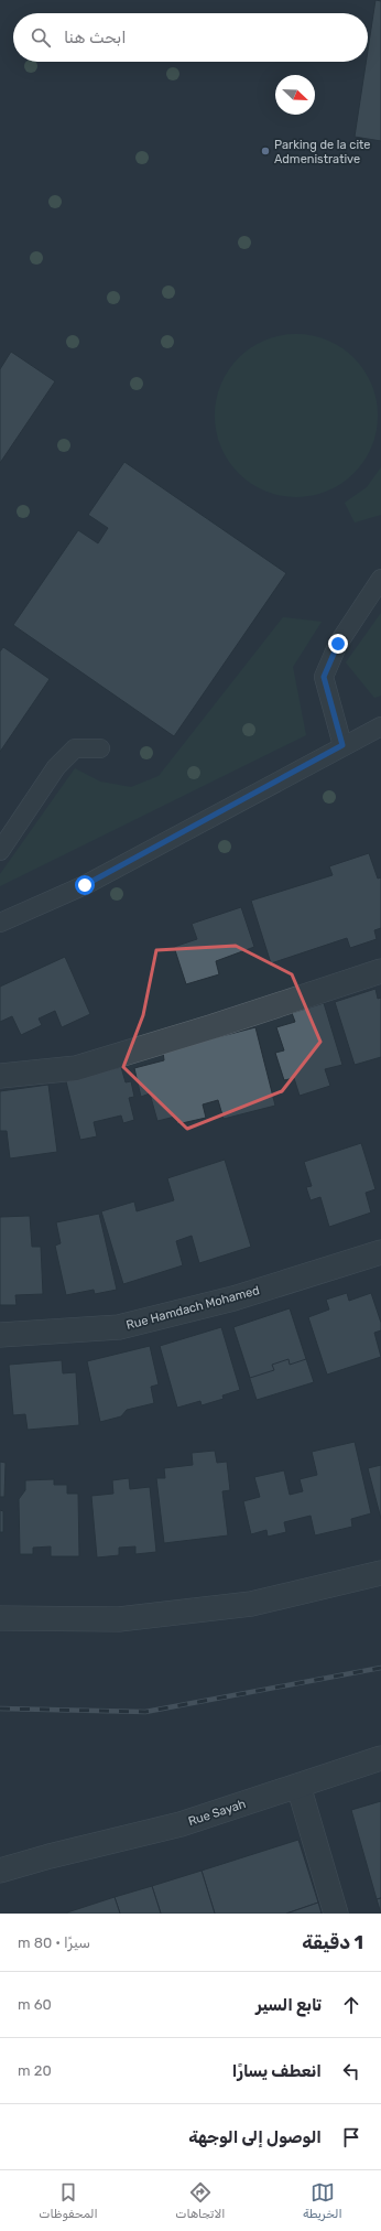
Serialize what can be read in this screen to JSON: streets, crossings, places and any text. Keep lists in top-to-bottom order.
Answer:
{
  "streets": {
    "street": ["Rue Hamdach Mohamed", "Rue Sayah"]
  },
  "places": ["Parking de la cite Admenistrative"],
  "north": "bottom right",
  "page": {
    "search": "ابحث هنا",
    "heading": ["1 دقيقة", "سيرًا · 80 m"],
    "list": [
      ["تابع السير", "60 m"],
      ["انعطف يسارًا", "20 m"],
      "الوصول إلى الوجهة"
    ],
    "nav": ["الخريطة", "الاتجاهات", "المحفوظات"]
  }
}
